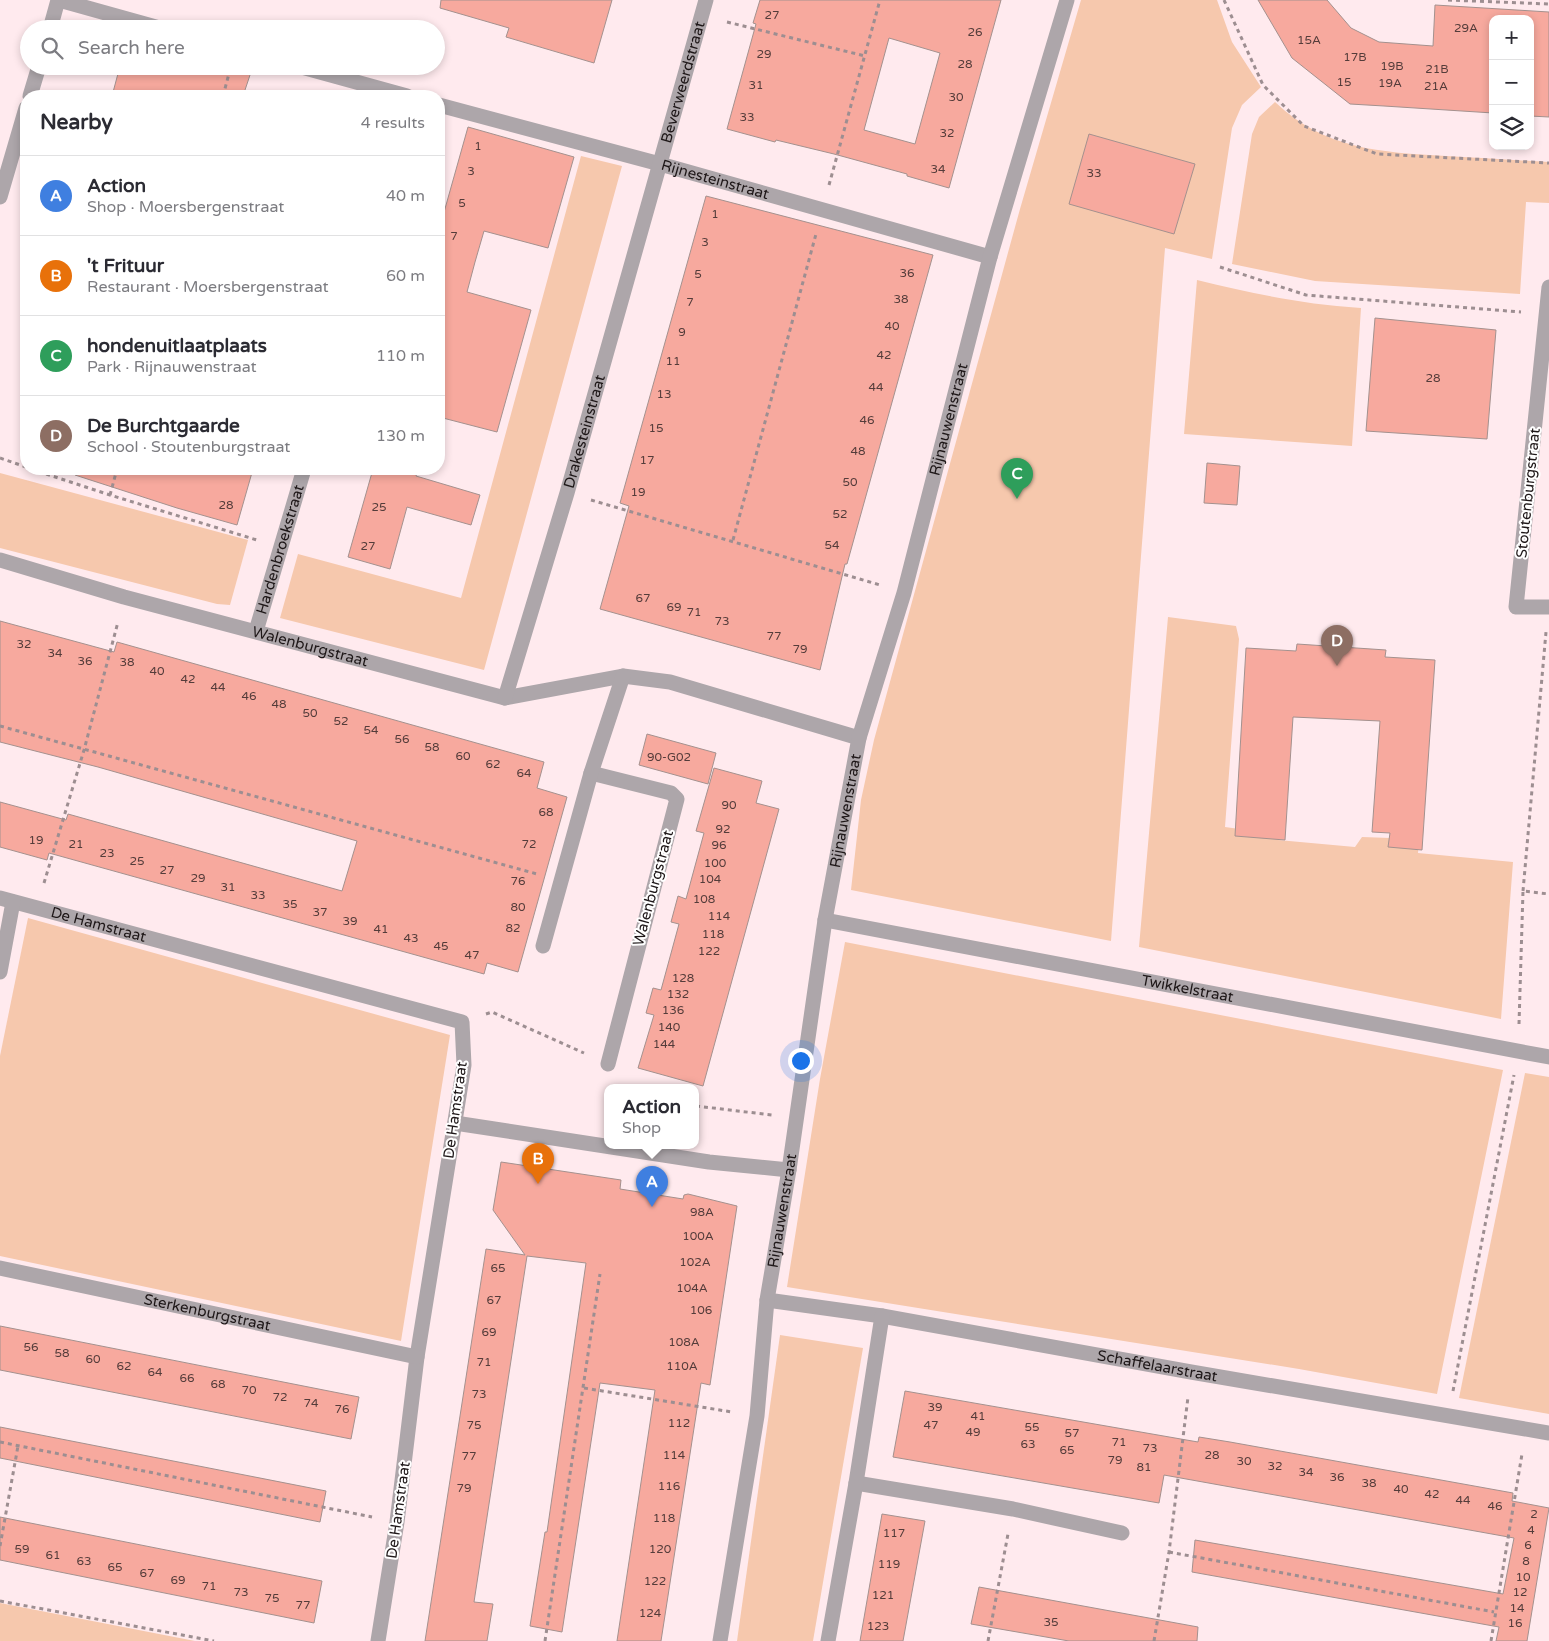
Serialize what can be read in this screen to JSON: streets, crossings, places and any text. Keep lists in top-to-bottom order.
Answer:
{
  "streets": {
    "street": [
      "Beverweerdstraat",
      "Rijnesteinstraat",
      "Rijnauwenstraat",
      "Drakesteinstraat",
      "Stoutenburgstraat",
      "Hardenbroekstraat",
      "Walenburgstraat",
      "De Hamstraat",
      "Twikkelstraat",
      "Sterkenburgstraat",
      "Schaffelaarstraat"
    ]
  },
  "crossings": [
    ["Beverweerdstraat", "Rijnesteinstraat"],
    ["Beverweerdstraat", "Drakesteinstraat"],
    ["Rijnesteinstraat", "Rijnauwenstraat"],
    ["Rijnesteinstraat", "Drakesteinstraat"],
    ["Rijnauwenstraat", "Walenburgstraat"],
    ["Rijnauwenstraat", "Twikkelstraat"],
    ["Rijnauwenstraat", "Schaffelaarstraat"],
    ["Drakesteinstraat", "Walenburgstraat"],
    ["Hardenbroekstraat", "Walenburgstraat"],
    ["De Hamstraat", "Sterkenburgstraat"]
  ],
  "house_numbers": [
    "27",
    "29A",
    "26",
    "15A",
    "29",
    "17B",
    "28",
    "19B",
    "21B",
    "15",
    "19A",
    "31",
    "21A",
    "30",
    "33",
    "32",
    "1",
    "34",
    "3",
    "33",
    "5",
    "1",
    "7",
    "3",
    "36",
    "5",
    "38",
    "7",
    "40",
    "9",
    "42",
    "11",
    "28",
    "44",
    "13",
    "46",
    "15",
    "48",
    "17",
    "50",
    "19",
    "28",
    "25",
    "52",
    "54",
    "27",
    "67",
    "69",
    "71",
    "73",
    "77",
    "32",
    "79",
    "34",
    "36",
    "38",
    "40",
    "42",
    "44",
    "46",
    "48",
    "50",
    "52",
    "54",
    "56",
    "58",
    "60",
    "90-G02",
    "62",
    "64",
    "90",
    "68",
    "92",
    "19",
    "21",
    "72",
    "96",
    "23",
    "25",
    "100",
    "27",
    "29",
    "104",
    "76",
    "31",
    "33",
    "108",
    "35",
    "80",
    "37",
    "114",
    "39",
    "82",
    "41",
    "118",
    "43",
    "45",
    "122",
    "47",
    "128",
    "132",
    "136",
    "140",
    "144",
    "98A",
    "100A",
    "102A",
    "65",
    "104A",
    "67",
    "106",
    "69",
    "108A",
    "56",
    "58",
    "60",
    "71",
    "62",
    "110A",
    "64",
    "66",
    "68",
    "70",
    "73",
    "72",
    "74",
    "39",
    "76",
    "41",
    "112",
    "75",
    "47",
    "55",
    "49",
    "57",
    "71",
    "63",
    "73",
    "65",
    "114",
    "28",
    "77",
    "79",
    "30",
    "32",
    "81",
    "34",
    "36",
    "38",
    "116",
    "79",
    "40",
    "42",
    "44",
    "46",
    "2",
    "118",
    "4",
    "117",
    "6",
    "59",
    "120",
    "61",
    "63",
    "8",
    "119",
    "65",
    "67",
    "10",
    "69",
    "122",
    "71",
    "73",
    "12",
    "121",
    "75",
    "77",
    "14",
    "124",
    "35",
    "16",
    "123"
  ],
  "page": {
    "map_buttons": ["+", "−"],
    "search": "Search here",
    "heading": ["Nearby", "4 results"],
    "list": [
      {
        "mark": "A",
        "name": "Action",
        "note": "Shop · Moersbergenstraat",
        "value": "40 m"
      },
      {
        "mark": "B",
        "name": "'t Frituur",
        "note": "Restaurant · Moersbergenstraat",
        "value": "60 m"
      },
      {
        "mark": "C",
        "name": "hondenuitlaatplaats",
        "note": "Park · Rijnauwenstraat",
        "value": "110 m"
      },
      {
        "mark": "D",
        "name": "De Burchtgaarde",
        "note": "School · Stoutenburgstraat",
        "value": "130 m"
      }
    ],
    "pins": [
      "C",
      "D",
      "B",
      "A"
    ],
    "popup": ["Action", "Shop"]
  }
}
